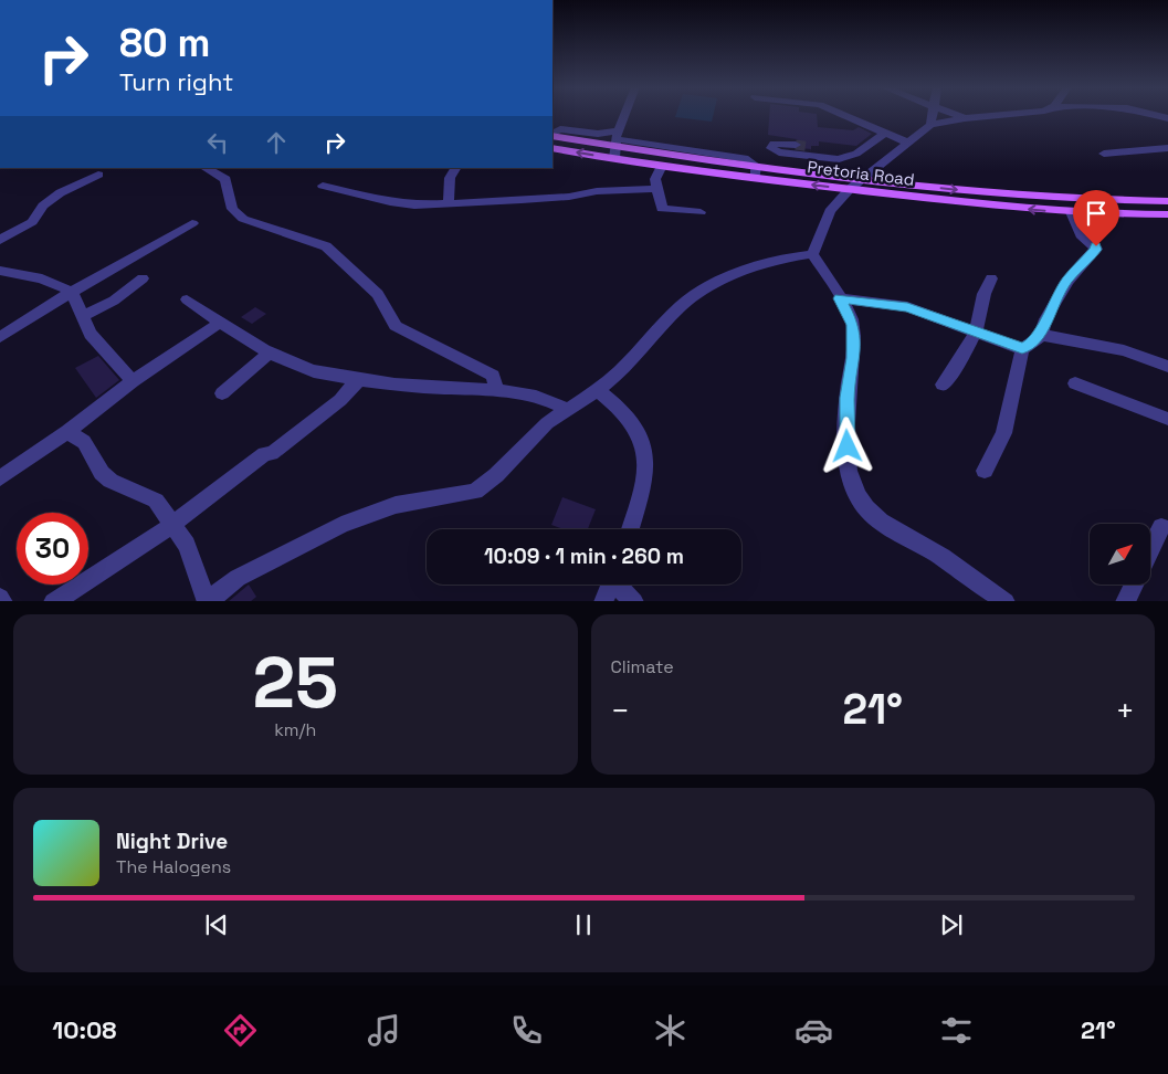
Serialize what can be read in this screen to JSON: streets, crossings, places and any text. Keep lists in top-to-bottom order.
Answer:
{
  "streets": {
    "main road": ["Pretoria Road"]
  },
  "north": "top right",
  "page": {
    "turn": ["80 m", "Turn right"],
    "limit": "30",
    "trip": "10:09 · 1 min · 260 m",
    "tile": [
      ["25", "km/h"],
      "Climate"
    ],
    "heat": ["−", "21°", "+"],
    "song": ["Night Drive", "The Halogens"],
    "tabs": ["10:08", "21°"]
  }
}
